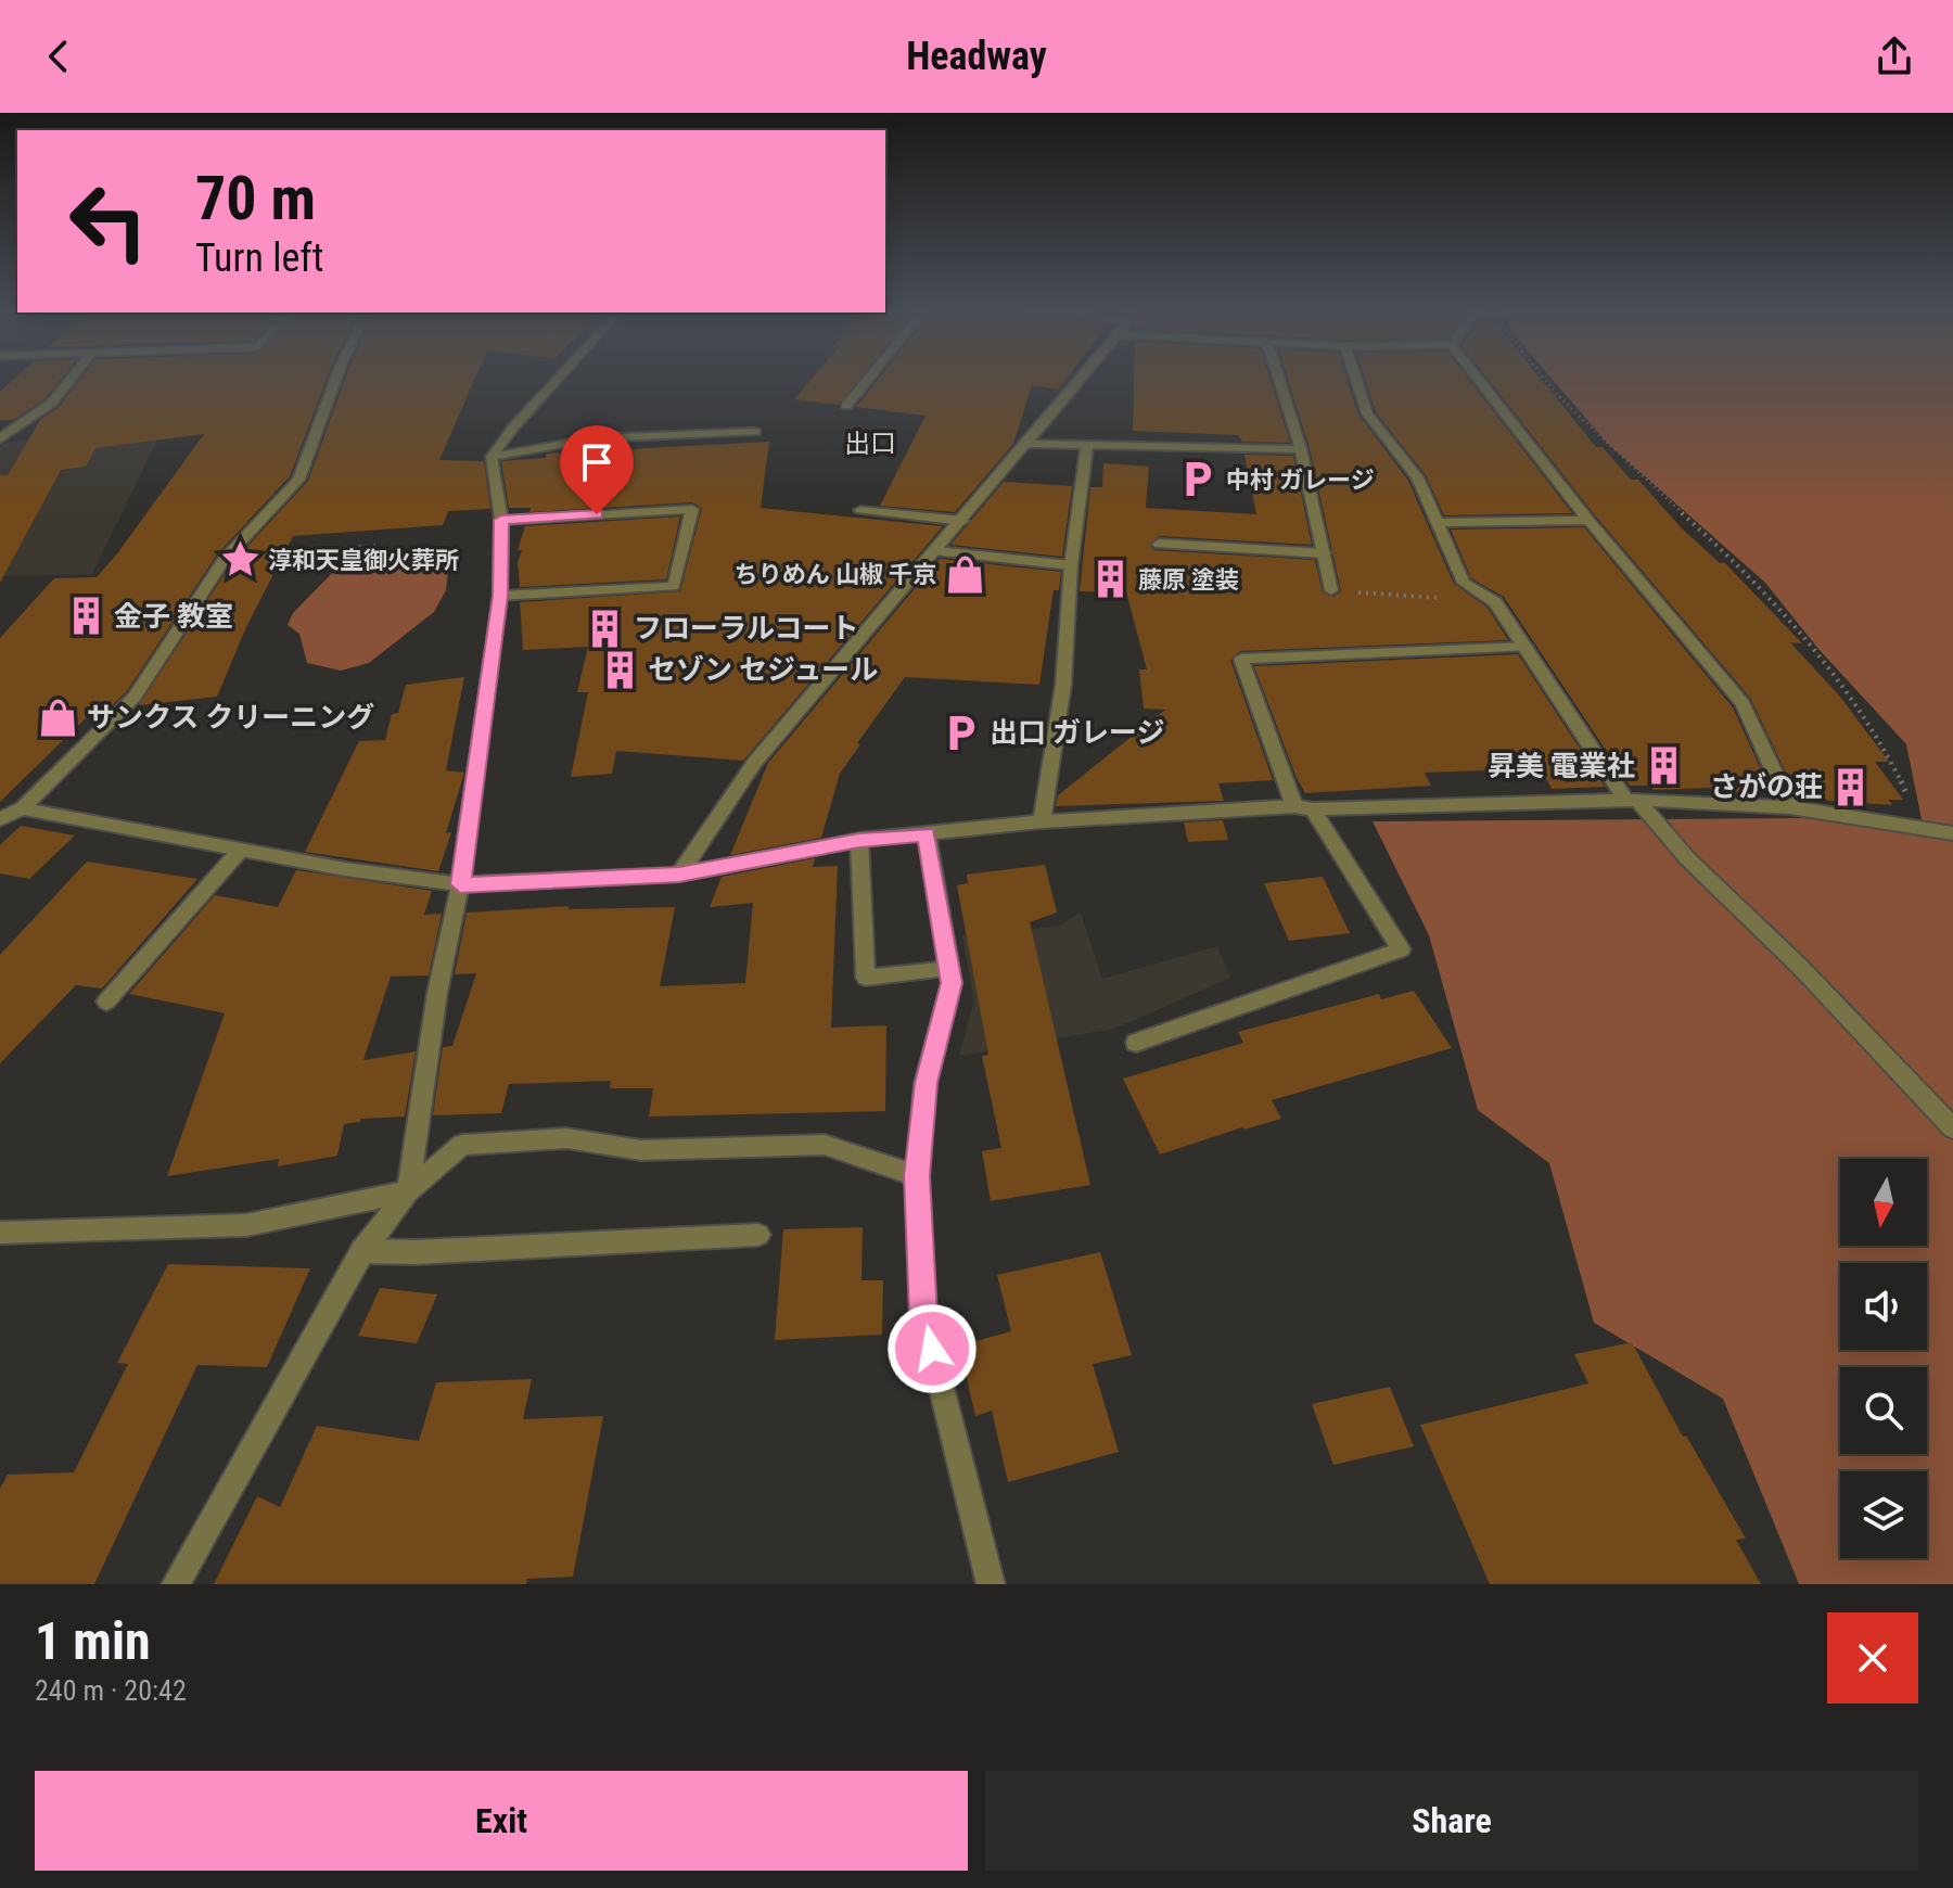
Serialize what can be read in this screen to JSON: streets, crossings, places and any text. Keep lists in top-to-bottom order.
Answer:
{
  "districts": ["出口"],
  "places": {
    "parking": ["中村 ガレージ", "出口 ガレージ"],
    "place": ["淳和天皇御火葬所"],
    "shop": ["ちりめん 山椒 千京", "サンクス クリーニング"],
    "building": [
      "藤原 塗装",
      "金子 教室",
      "フローラルコート",
      "セゾン セジュール",
      "昇美 電業社",
      "さがの荘"
    ]
  },
  "north": "bottom",
  "page": {
    "header": "Headway",
    "turn": ["70 m", "Turn left"],
    "heading": ["1 min", "240 m · 20:42"],
    "buttons": ["Exit", "Share"]
  }
}
